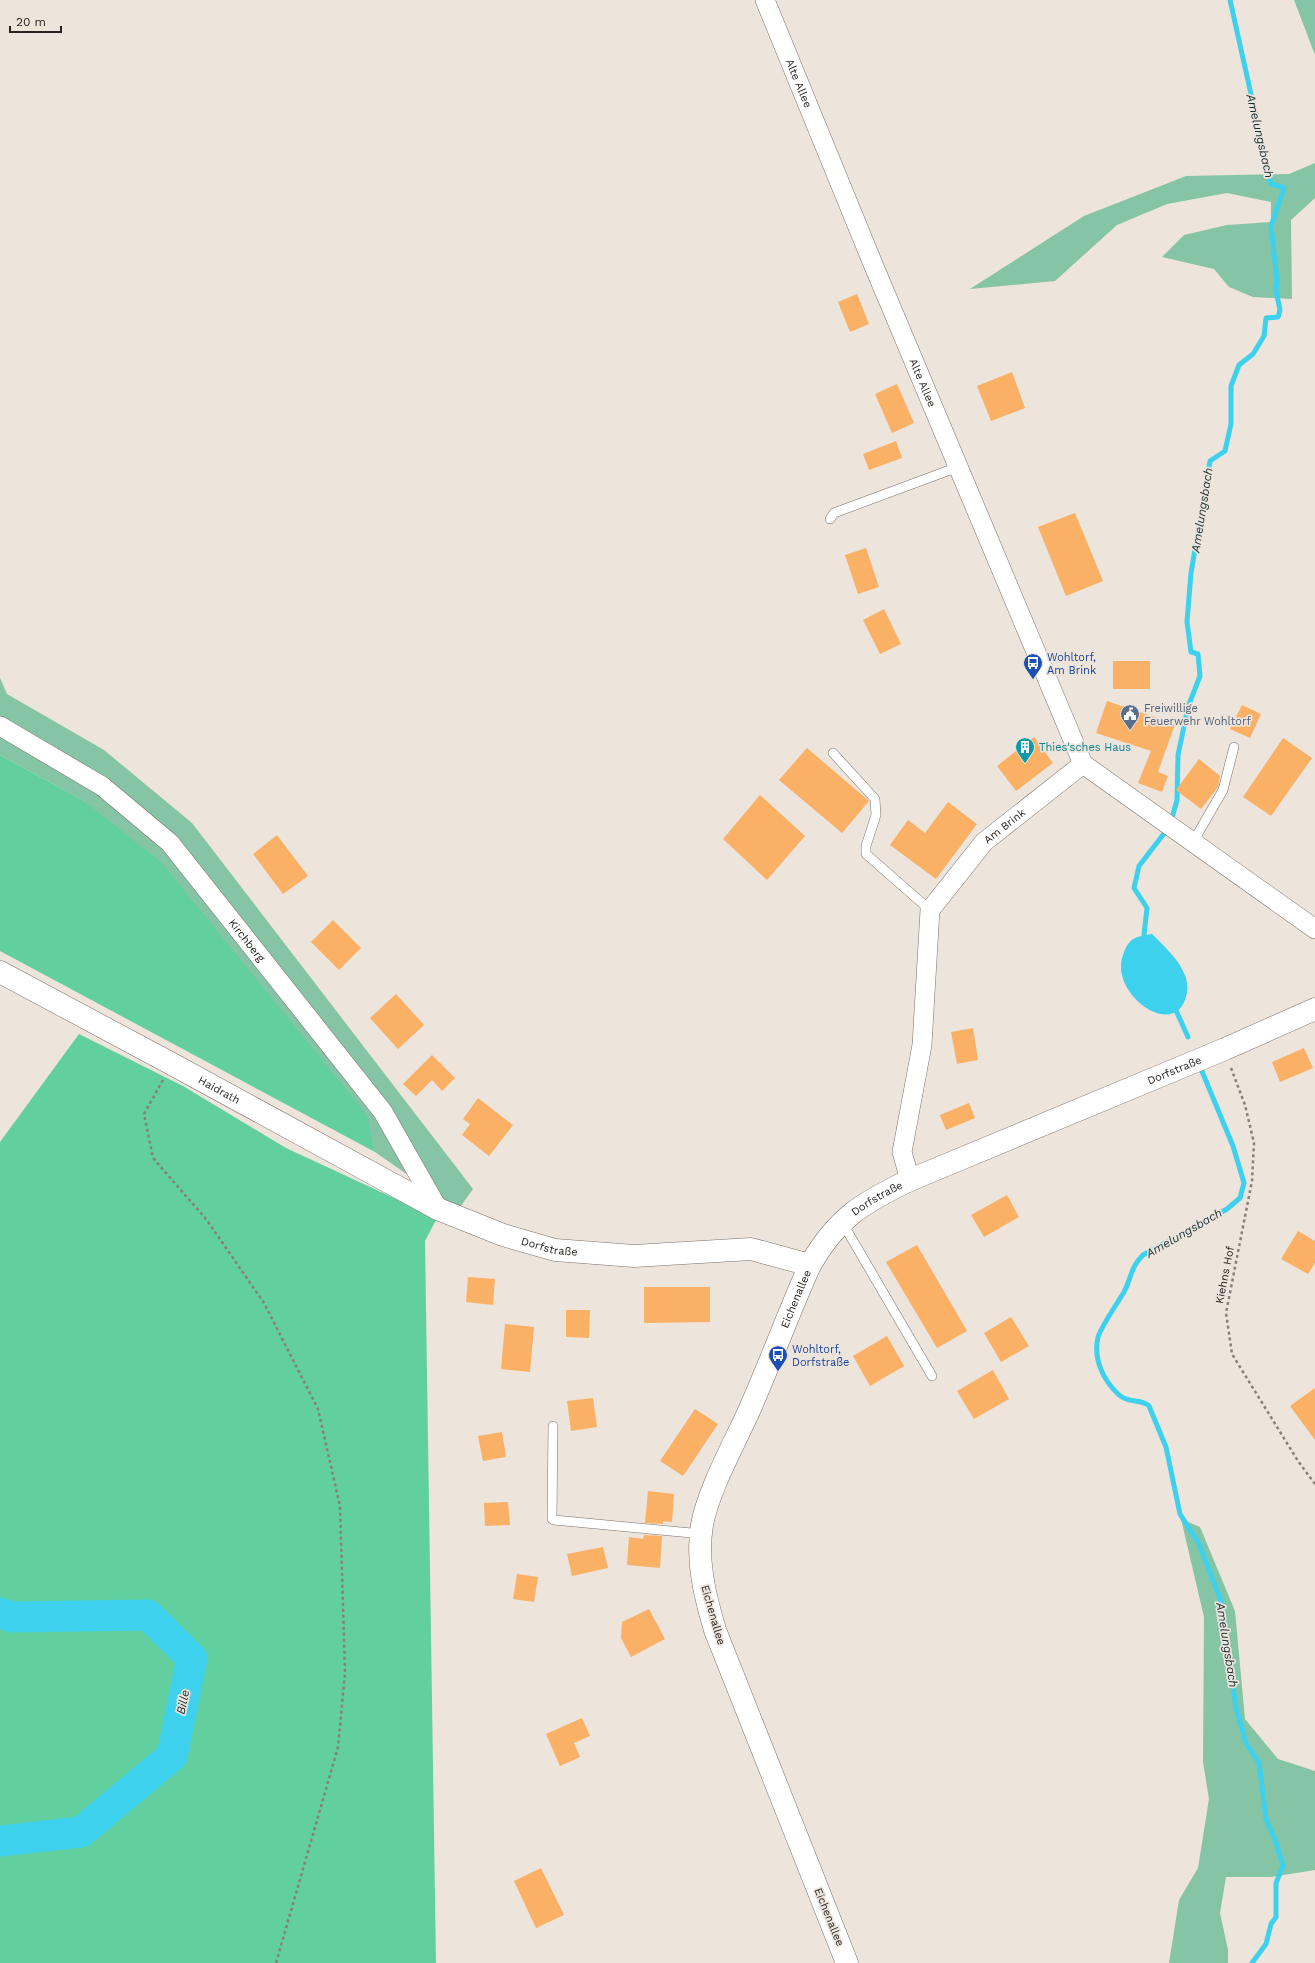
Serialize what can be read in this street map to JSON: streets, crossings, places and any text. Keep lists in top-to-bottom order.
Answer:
{
  "streets": {
    "street": [
      "Alte Allee",
      "Am Brink",
      "Kirchberg",
      "Dorfstraße",
      "Haidrath",
      "Eichenallee"
    ],
    "path": ["Kiehns Hof"]
  },
  "crossings": [
    ["Alte Allee", "Am Brink"],
    ["Kirchberg", "Dorfstraße"],
    ["Kirchberg", "Haidrath"],
    ["Dorfstraße", "Haidrath"],
    ["Dorfstraße", "Kiehns Hof"],
    ["Dorfstraße", "Eichenallee"]
  ],
  "water": ["Amelungsbach", "Bille"],
  "places": {
    "bus stop": ["Wohltorf, Am Brink", "Wohltorf, Dorfstraße"],
    "public building": ["Freiwillige Feuerwehr Wohltorf"],
    "building": ["Thies'sches Haus"]
  },
  "scale_bar": "20 m"
}
